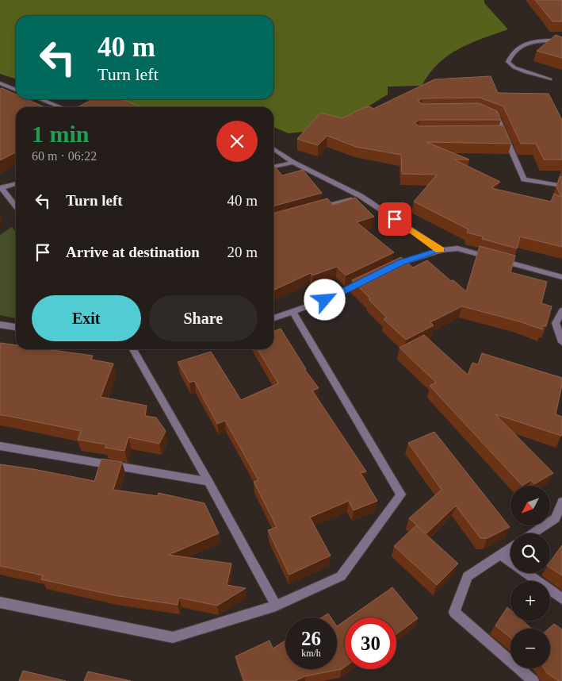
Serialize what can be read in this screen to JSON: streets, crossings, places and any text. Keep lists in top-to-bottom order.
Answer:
{
  "north": "bottom left",
  "page": {
    "turn": ["40 m", "Turn left"],
    "heading": ["1 min", "60 m · 06:22"],
    "list": [
      {
        "name": "Turn left",
        "value": "40 m"
      },
      {
        "name": "Arrive at destination",
        "value": "20 m"
      }
    ],
    "buttons": ["Exit", "Share"],
    "map_buttons": ["+", "−"],
    "speed": "26 km/h",
    "limit": "30"
  }
}
